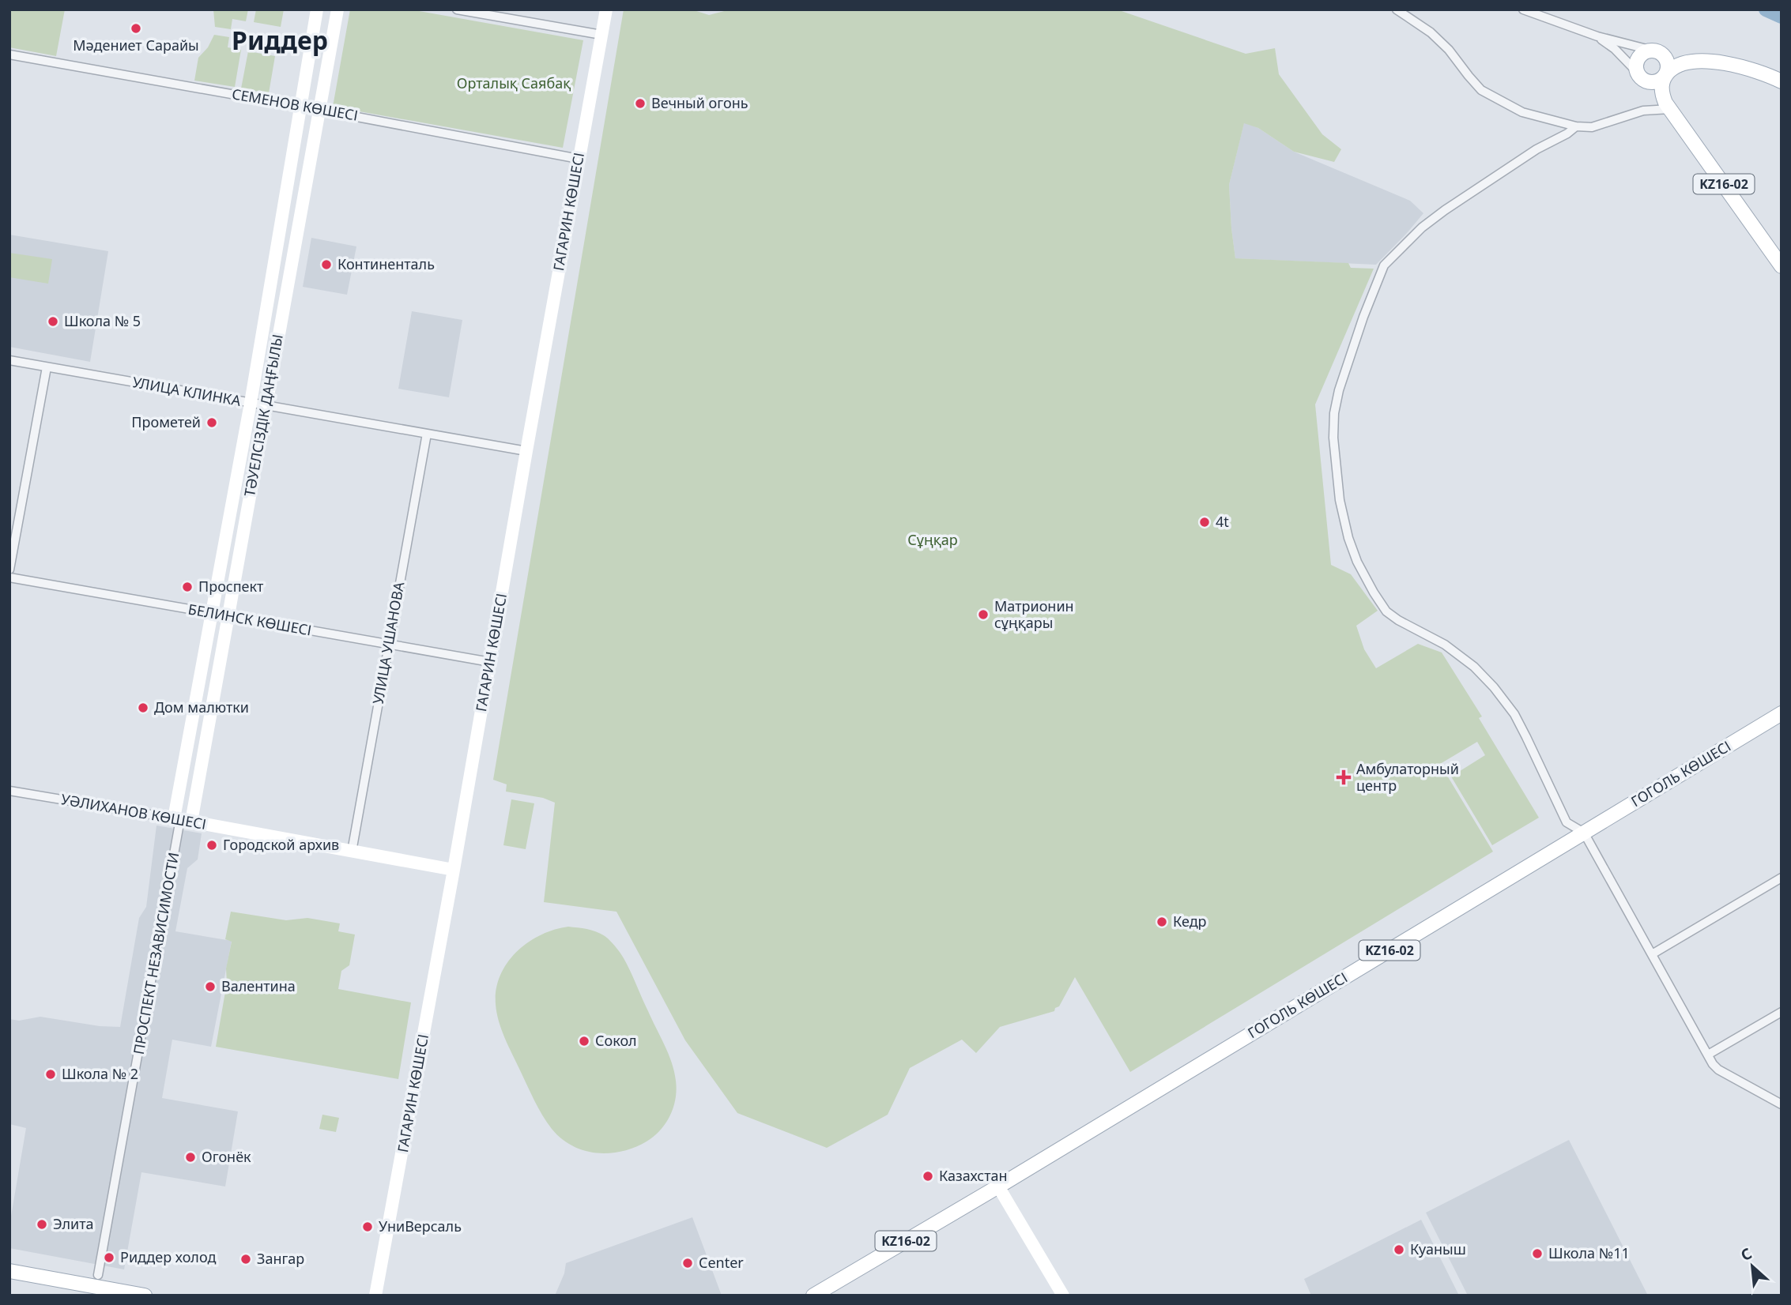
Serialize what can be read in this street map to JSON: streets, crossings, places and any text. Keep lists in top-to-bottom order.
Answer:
{
  "streets": {
    "main road": ["KZ16-02", "ГОГОЛЬ КӨШЕСІ"],
    "street": [
      "СЕМЕНОВ КӨШЕСІ",
      "ГАГАРИН КӨШЕСІ",
      "УЛИЦА КЛИНКА",
      "ТӘУЕЛСІЗДІК ДАҢҒЫЛЫ",
      "БЕЛИНСК КӨШЕСІ",
      "УЛИЦА УШАНОВА",
      "УӘЛИХАНОВ КӨШЕСІ",
      "ПРОСПЕКТ НЕЗАВИСИМОСТИ"
    ]
  },
  "crossings": [
    ["СЕМЕНОВ КӨШЕСІ", "ГАГАРИН КӨШЕСІ"],
    ["СЕМЕНОВ КӨШЕСІ", "ТӘУЕЛСІЗДІК ДАҢҒЫЛЫ"],
    ["ГАГАРИН КӨШЕСІ", "УЛИЦА КЛИНКА"],
    ["ГАГАРИН КӨШЕСІ", "БЕЛИНСК КӨШЕСІ"],
    ["ГАГАРИН КӨШЕСІ", "УӘЛИХАНОВ КӨШЕСІ"],
    ["УЛИЦА КЛИНКА", "ТӘУЕЛСІЗДІК ДАҢҒЫЛЫ"],
    ["УЛИЦА КЛИНКА", "УЛИЦА УШАНОВА"],
    ["ТӘУЕЛСІЗДІК ДАҢҒЫЛЫ", "БЕЛИНСК КӨШЕСІ"],
    ["ТӘУЕЛСІЗДІК ДАҢҒЫЛЫ", "УӘЛИХАНОВ КӨШЕСІ"],
    ["ТӘУЕЛСІЗДІК ДАҢҒЫЛЫ", "ПРОСПЕКТ НЕЗАВИСИМОСТИ"],
    ["БЕЛИНСК КӨШЕСІ", "УЛИЦА УШАНОВА"],
    ["УЛИЦА УШАНОВА", "УӘЛИХАНОВ КӨШЕСІ"],
    ["УӘЛИХАНОВ КӨШЕСІ", "ПРОСПЕКТ НЕЗАВИСИМОСТИ"]
  ],
  "districts": ["Риддер"],
  "parks": ["Орталық Саябақ", "Сұңқар"],
  "places": {
    "other": [
      "Мәдениет Сарайы",
      "Вечный огонь",
      "Континенталь",
      "Школа № 5",
      "Прометей",
      "4t",
      "Проспект",
      "Матрионин сұңқары",
      "Дом малютки",
      "Городской архив",
      "Кедр",
      "Валентина",
      "Сокол",
      "Школа № 2",
      "Огонёк",
      "Казахстан",
      "Элита",
      "УниВерсаль",
      "Куаныш",
      "Школа №11",
      "Риддер холод",
      "Зангар",
      "Center"
    ],
    "health": ["Амбулаторный центр"]
  },
  "north": "top left"
}
